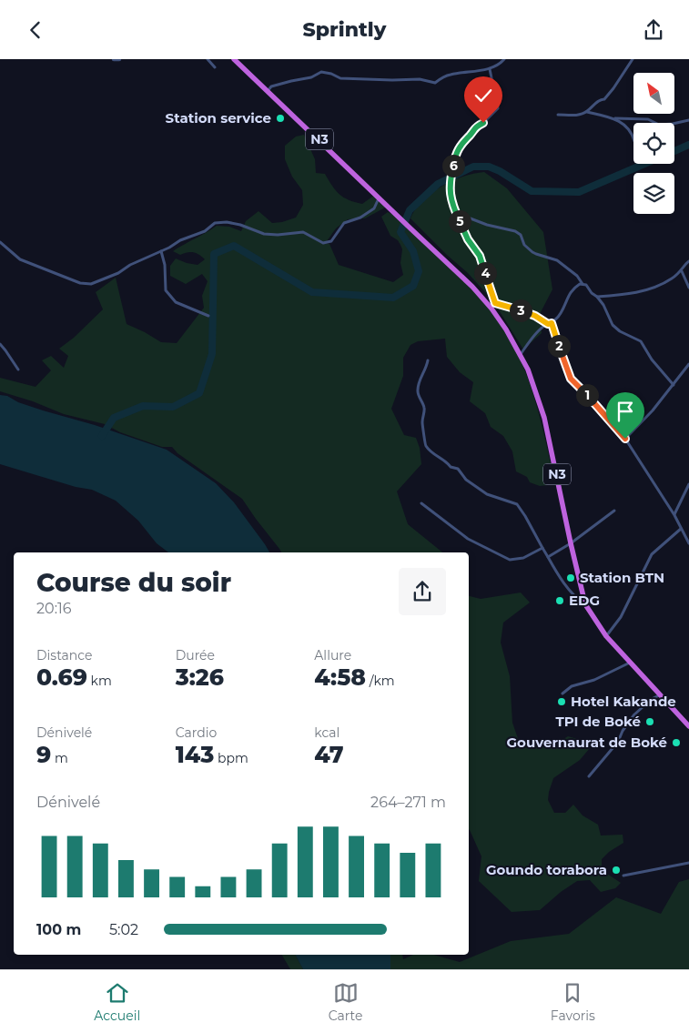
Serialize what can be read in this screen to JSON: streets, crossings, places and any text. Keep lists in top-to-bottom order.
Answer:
{
  "streets": {
    "highway": ["N3"]
  },
  "places": [
    "Station service",
    "Station BTN",
    "EDG",
    "Hotel Kakande",
    "TPI de Boké",
    "Gouvernaurat de Boké",
    "Goundo torabora"
  ],
  "north": "top left",
  "page": {
    "header": "Sprintly",
    "pins": [
      "6",
      "5",
      "4",
      "3",
      "2",
      "1"
    ],
    "heading": ["Course du soir", "20:16"],
    "stats": [
      ["Distance", "0.69 km"],
      ["Durée", "3:26"],
      ["Allure", "4:58 /km"],
      ["Dénivelé", "9 m"],
      ["Cardio", "143 bpm"],
      ["kcal", "47"]
    ],
    "chart": ["Dénivelé", "264–271 m"],
    "list": [
      {
        "name": "100 m",
        "note": "5:02"
      }
    ],
    "tabs": ["Accueil", "Carte", "Favoris"]
  }
}
